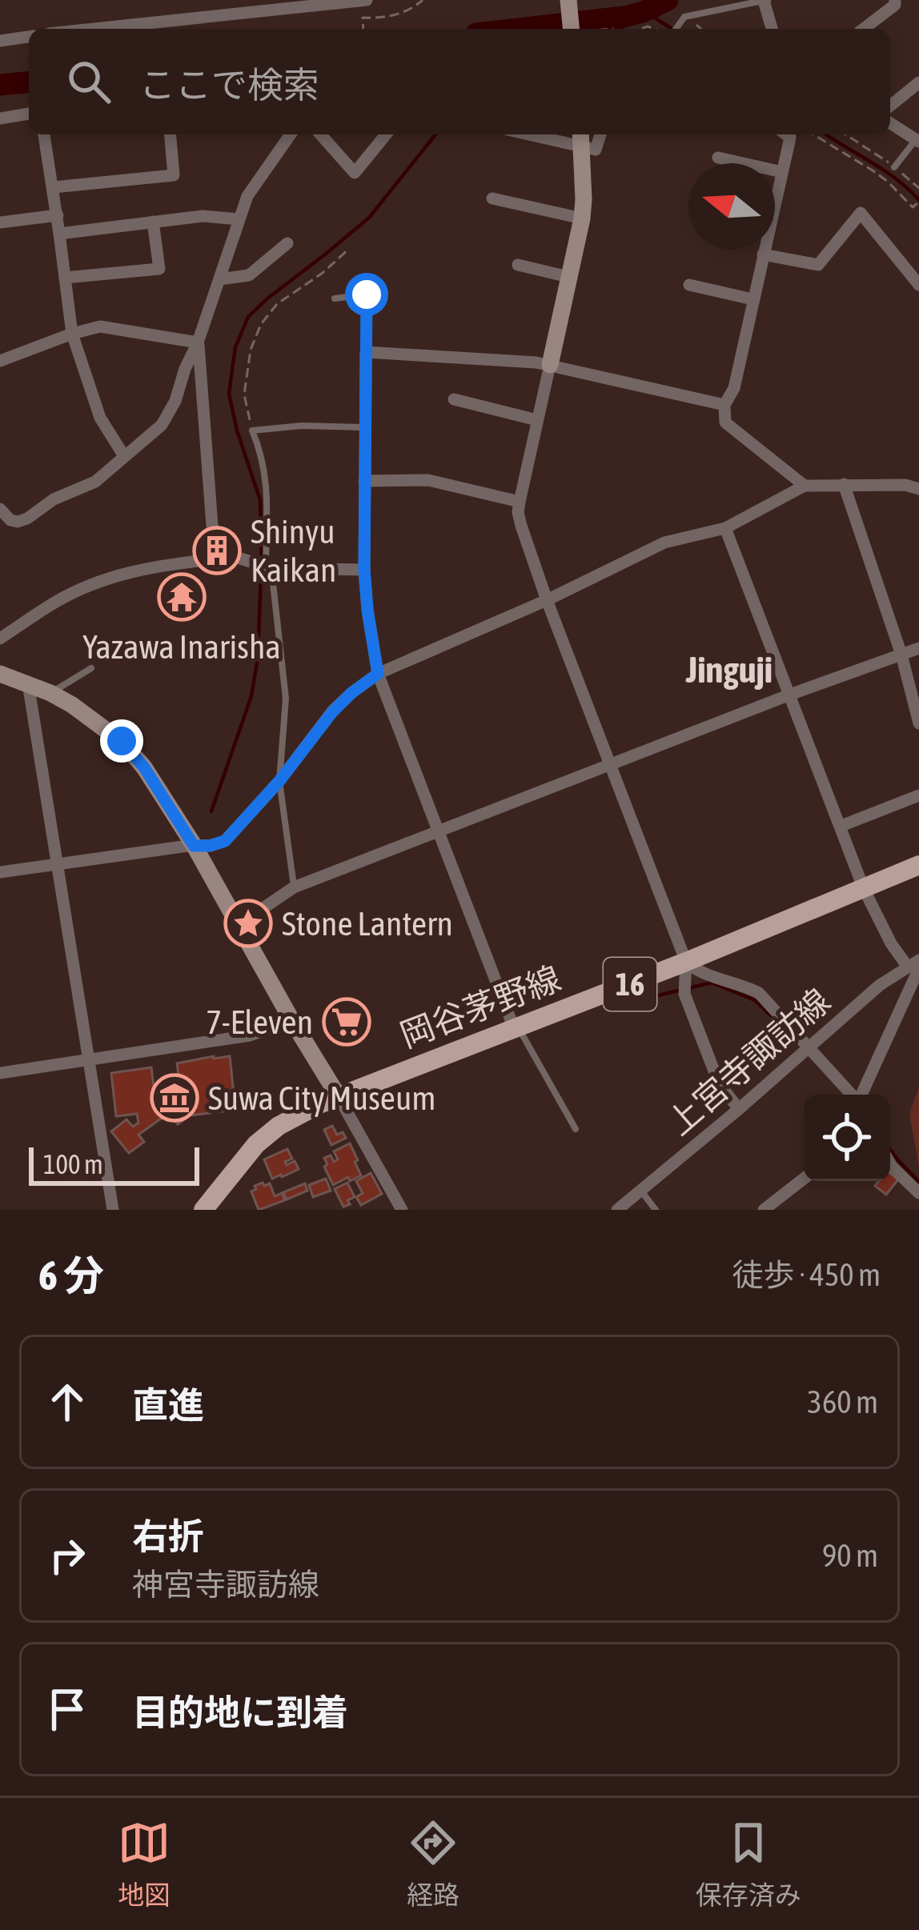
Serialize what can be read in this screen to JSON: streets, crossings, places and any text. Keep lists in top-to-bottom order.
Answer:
{
  "streets": {
    "main road": ["16", "岡谷茅野線"],
    "street": ["上宮寺諏訪線"]
  },
  "districts": ["Jinguji"],
  "places": {
    "building": ["Shinyu Kaikan"],
    "temple": ["Yazawa Inarisha"],
    "place": ["Stone Lantern"],
    "supermarket": ["7-Eleven"],
    "museum": ["Suwa City Museum"]
  },
  "scale_bar": "100 m",
  "north": "left",
  "page": {
    "search": "ここで検索",
    "scale": "100 m",
    "heading": ["6 分", "徒歩 · 450 m"],
    "list": [
      ["直進", "360 m"],
      ["右折", "神宮寺諏訪線", "90 m"],
      "目的地に到着"
    ],
    "nav": ["地図", "経路", "保存済み"]
  }
}
